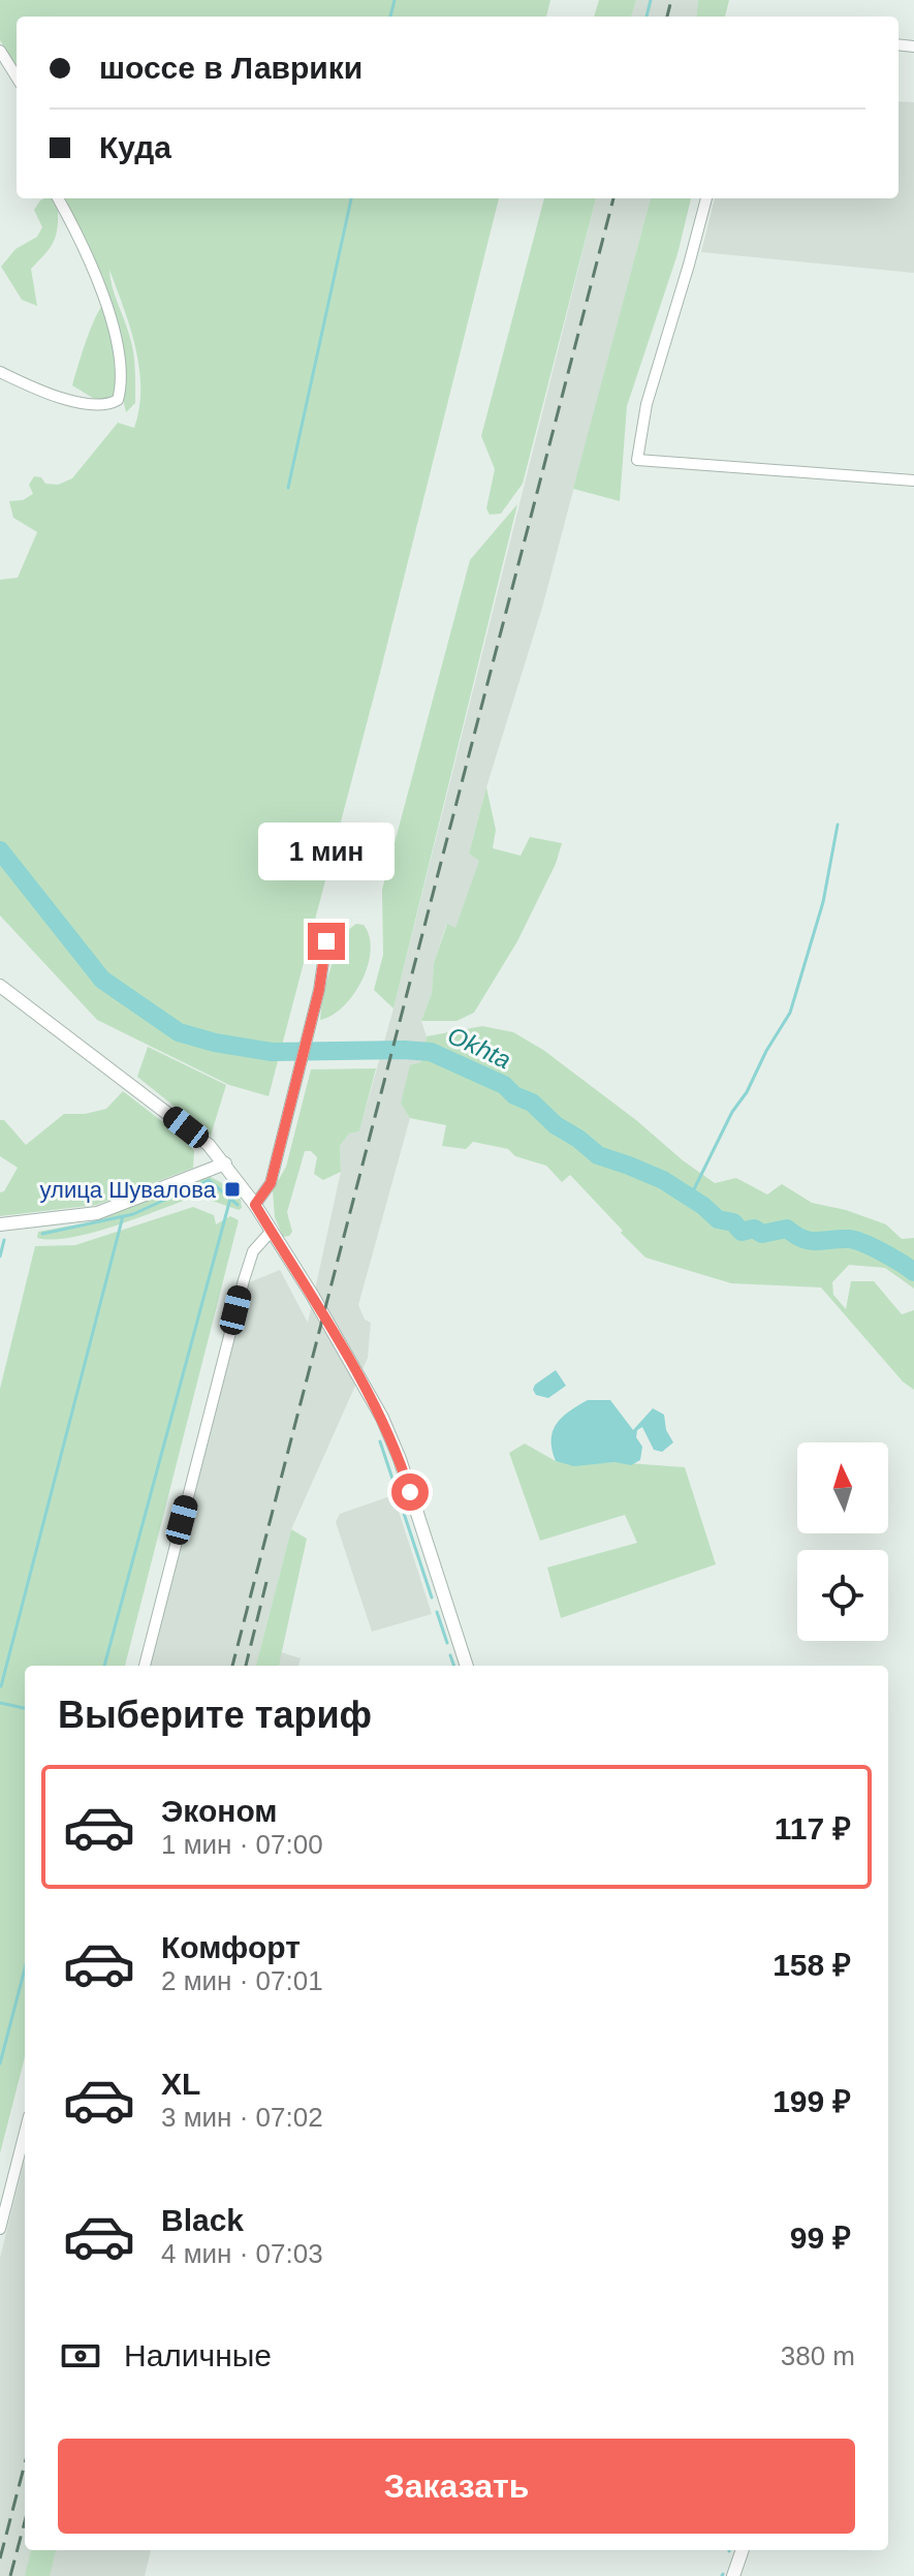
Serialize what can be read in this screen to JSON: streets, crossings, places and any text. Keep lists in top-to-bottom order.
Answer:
{
  "water": ["Okhta"],
  "places": {
    "transit": ["улица Шувалова"]
  },
  "north": "top",
  "page": {
    "banner": ["шоссе в Лаврики", "Куда"],
    "bubble": "1 мин",
    "heading": "Выберите тариф",
    "list": [
      {
        "name": "Эконом",
        "note": "1 мин · 07:00",
        "value": "117 ₽"
      },
      {
        "name": "Комфорт",
        "note": "2 мин · 07:01",
        "value": "158 ₽"
      },
      {
        "name": "XL",
        "note": "3 мин · 07:02",
        "value": "199 ₽"
      },
      {
        "name": "Black",
        "note": "4 мин · 07:03",
        "value": "99 ₽"
      }
    ],
    "pay": ["Наличные", "380 m"],
    "buttons": "Заказать"
  }
}
